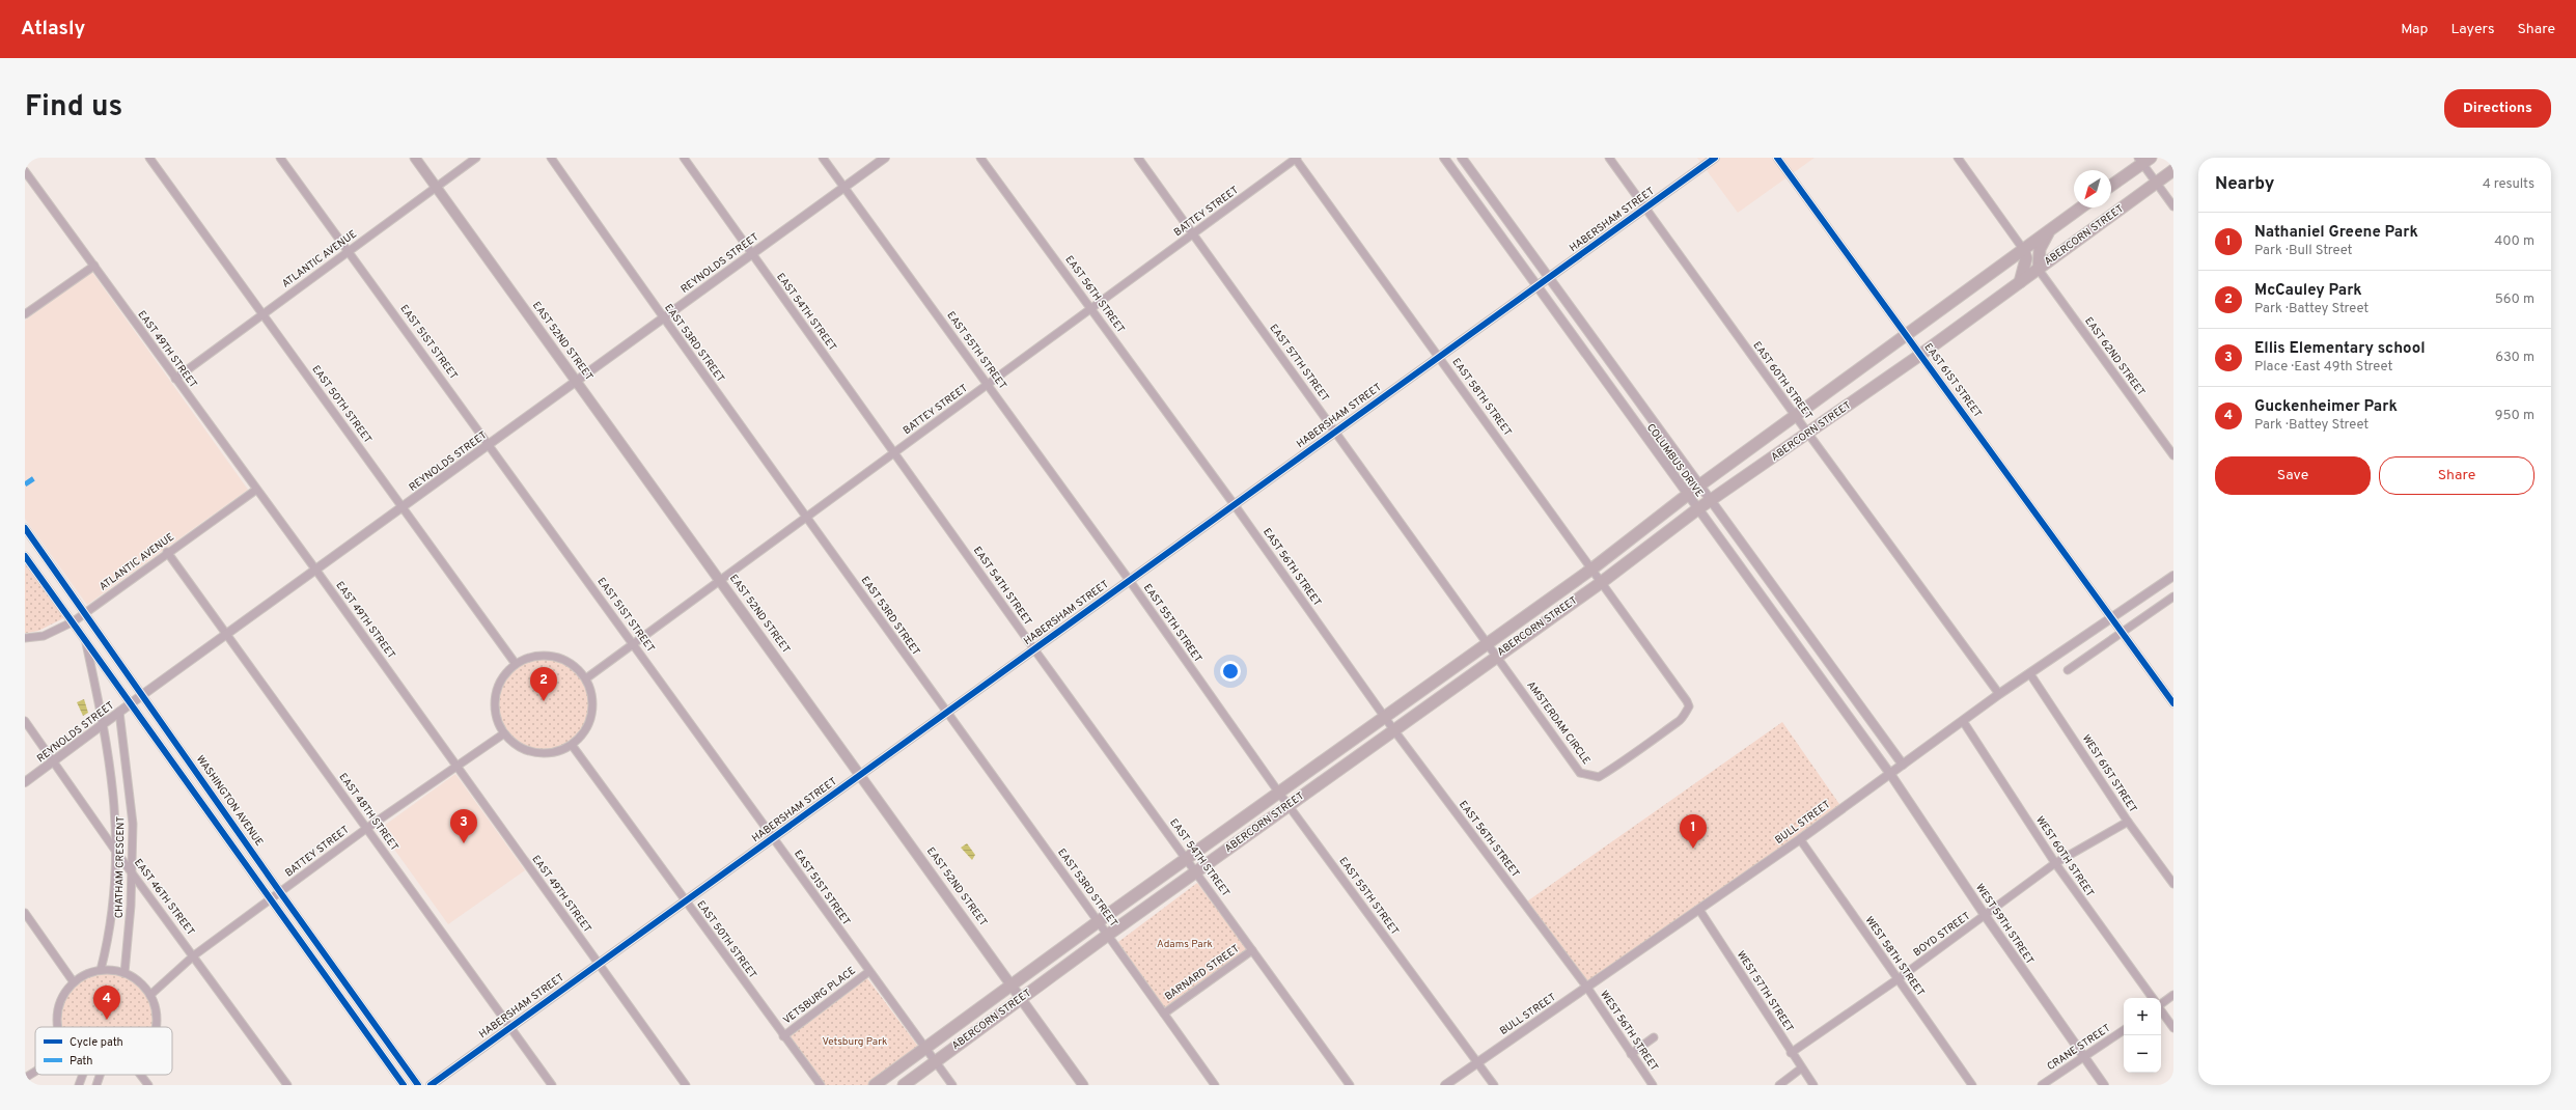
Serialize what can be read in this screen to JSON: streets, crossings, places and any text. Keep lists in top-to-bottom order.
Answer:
{
  "streets": {
    "main road": ["ABERCORN STREET", "EAST 52ND STREET"],
    "street": [
      "BATTEY STREET",
      "HABERSHAM STREET",
      "ATLANTIC AVENUE",
      "REYNOLDS STREET",
      "EAST 56TH STREET",
      "EAST 54TH STREET",
      "EAST 51ST STREET",
      "EAST 53RD STREET",
      "EAST 49TH STREET",
      "EAST 55TH STREET",
      "EAST 62ND STREET",
      "EAST 57TH STREET",
      "EAST 60TH STREET",
      "EAST 61ST STREET",
      "EAST 58TH STREET",
      "EAST 50TH STREET",
      "COLUMBUS DRIVE",
      "AMSTERDAM CIRCLE",
      "WEST 61ST STREET",
      "WASHINGTON AVENUE",
      "EAST 48TH STREET",
      "BULL STREET",
      "WEST 60TH STREET",
      "CHATHAM CRESCENT",
      "EAST 46TH STREET",
      "WEST 59TH STREET",
      "BOYD STREET",
      "WEST 58TH STREET",
      "BARNARD STREET",
      "WEST 57TH STREET",
      "VETSBURG PLACE",
      "WEST 56TH STREET",
      "CRANE STREET"
    ]
  },
  "crossings": [
    ["BATTEY STREET", "EAST 56TH STREET"],
    ["BATTEY STREET", "EAST 54TH STREET"],
    ["BATTEY STREET", "EAST 52ND STREET"],
    ["BATTEY STREET", "EAST 51ST STREET"],
    ["BATTEY STREET", "EAST 53RD STREET"],
    ["BATTEY STREET", "EAST 49TH STREET"],
    ["BATTEY STREET", "EAST 55TH STREET"],
    ["BATTEY STREET", "EAST 57TH STREET"],
    ["BATTEY STREET", "EAST 58TH STREET"],
    ["BATTEY STREET", "EAST 50TH STREET"],
    ["BATTEY STREET", "WASHINGTON AVENUE"],
    ["BATTEY STREET", "EAST 48TH STREET"],
    ["BATTEY STREET", "EAST 46TH STREET"],
    ["HABERSHAM STREET", "EAST 56TH STREET"],
    ["HABERSHAM STREET", "EAST 54TH STREET"],
    ["HABERSHAM STREET", "EAST 52ND STREET"],
    ["HABERSHAM STREET", "EAST 51ST STREET"],
    ["HABERSHAM STREET", "EAST 53RD STREET"],
    ["HABERSHAM STREET", "EAST 49TH STREET"],
    ["HABERSHAM STREET", "EAST 55TH STREET"],
    ["HABERSHAM STREET", "EAST 57TH STREET"],
    ["HABERSHAM STREET", "EAST 60TH STREET"],
    ["HABERSHAM STREET", "EAST 58TH STREET"],
    ["HABERSHAM STREET", "EAST 50TH STREET"],
    ["HABERSHAM STREET", "COLUMBUS DRIVE"],
    ["HABERSHAM STREET", "EAST 48TH STREET"],
    ["ABERCORN STREET", "EAST 56TH STREET"],
    ["ABERCORN STREET", "EAST 54TH STREET"],
    ["ABERCORN STREET", "EAST 52ND STREET"],
    ["ABERCORN STREET", "EAST 51ST STREET"],
    ["ABERCORN STREET", "EAST 53RD STREET"],
    ["ABERCORN STREET", "EAST 55TH STREET"],
    ["ABERCORN STREET", "EAST 62ND STREET"],
    ["ABERCORN STREET", "EAST 57TH STREET"],
    ["ABERCORN STREET", "EAST 60TH STREET"],
    ["ABERCORN STREET", "EAST 61ST STREET"],
    ["ABERCORN STREET", "EAST 58TH STREET"],
    ["ABERCORN STREET", "COLUMBUS DRIVE"],
    ["ABERCORN STREET", "AMSTERDAM CIRCLE"],
    ["ATLANTIC AVENUE", "EAST 52ND STREET"],
    ["ATLANTIC AVENUE", "EAST 51ST STREET"],
    ["ATLANTIC AVENUE", "EAST 49TH STREET"],
    ["ATLANTIC AVENUE", "EAST 50TH STREET"],
    ["ATLANTIC AVENUE", "WASHINGTON AVENUE"],
    ["ATLANTIC AVENUE", "EAST 48TH STREET"],
    ["REYNOLDS STREET", "EAST 54TH STREET"],
    ["REYNOLDS STREET", "EAST 52ND STREET"],
    ["REYNOLDS STREET", "EAST 51ST STREET"],
    ["REYNOLDS STREET", "EAST 53RD STREET"],
    ["REYNOLDS STREET", "EAST 49TH STREET"],
    ["REYNOLDS STREET", "EAST 55TH STREET"],
    ["REYNOLDS STREET", "EAST 50TH STREET"],
    ["REYNOLDS STREET", "WASHINGTON AVENUE"],
    ["REYNOLDS STREET", "EAST 48TH STREET"],
    ["REYNOLDS STREET", "CHATHAM CRESCENT"],
    ["REYNOLDS STREET", "EAST 46TH STREET"],
    ["EAST 56TH STREET", "BULL STREET"],
    ["EAST 56TH STREET", "WEST 56TH STREET"],
    ["EAST 54TH STREET", "BARNARD STREET"],
    ["EAST 51ST STREET", "VETSBURG PLACE"],
    ["EAST 53RD STREET", "BARNARD STREET"],
    ["EAST 55TH STREET", "BULL STREET"],
    ["EAST 57TH STREET", "AMSTERDAM CIRCLE"],
    ["EAST 60TH STREET", "BULL STREET"],
    ["EAST 61ST STREET", "BULL STREET"],
    ["EAST 58TH STREET", "AMSTERDAM CIRCLE"],
    ["EAST 50TH STREET", "VETSBURG PLACE"],
    ["COLUMBUS DRIVE", "BULL STREET"],
    ["COLUMBUS DRIVE", "WEST 59TH STREET"],
    ["WEST 61ST STREET", "BULL STREET"],
    ["WEST 61ST STREET", "BOYD STREET"],
    ["BULL STREET", "WEST 60TH STREET"],
    ["BULL STREET", "WEST 59TH STREET"],
    ["BULL STREET", "WEST 58TH STREET"],
    ["BULL STREET", "WEST 57TH STREET"],
    ["BULL STREET", "WEST 56TH STREET"],
    ["WEST 60TH STREET", "BOYD STREET"],
    ["CHATHAM CRESCENT", "EAST 46TH STREET"],
    ["WEST 59TH STREET", "BOYD STREET"],
    ["WEST 59TH STREET", "CRANE STREET"],
    ["BOYD STREET", "WEST 58TH STREET"],
    ["BOYD STREET", "WEST 57TH STREET"]
  ],
  "parks": ["Adams Park", "Vetsburg Park"],
  "legend": ["Cycle path", "Path"],
  "north": "bottom left",
  "page": {
    "header": "Atlasly",
    "nav": ["Map", "Layers", "Share"],
    "title": "Find us",
    "buttons": [
      "Directions",
      ["Save", "Share"]
    ],
    "heading": ["Nearby", "4 results"],
    "list": [
      {
        "mark": "1",
        "name": "Nathaniel Greene Park",
        "note": "Park · Bull Street",
        "value": "400 m"
      },
      {
        "mark": "2",
        "name": "McCauley Park",
        "note": "Park · Battey Street",
        "value": "560 m"
      },
      {
        "mark": "3",
        "name": "Ellis Elementary school",
        "note": "Place · East 49th Street",
        "value": "630 m"
      },
      {
        "mark": "4",
        "name": "Guckenheimer Park",
        "note": "Park · Battey Street",
        "value": "950 m"
      }
    ],
    "pins": [
      "2",
      "3",
      "1",
      "4"
    ],
    "map_buttons": ["+", "−"]
  }
}
